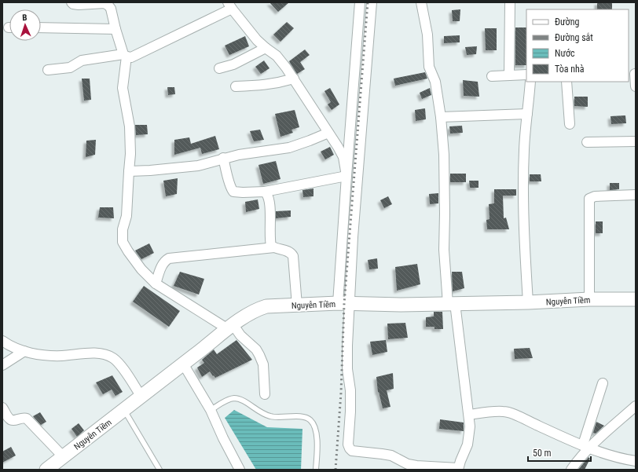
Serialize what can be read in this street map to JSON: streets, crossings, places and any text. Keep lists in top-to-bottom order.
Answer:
{
  "streets": {
    "street": ["Nguyễn Tiềm"]
  },
  "legend": [
    "Đường",
    "Đường sắt",
    "Nước",
    "Tòa nhà"
  ],
  "scale_bar": "50 m",
  "north": "top"
}
